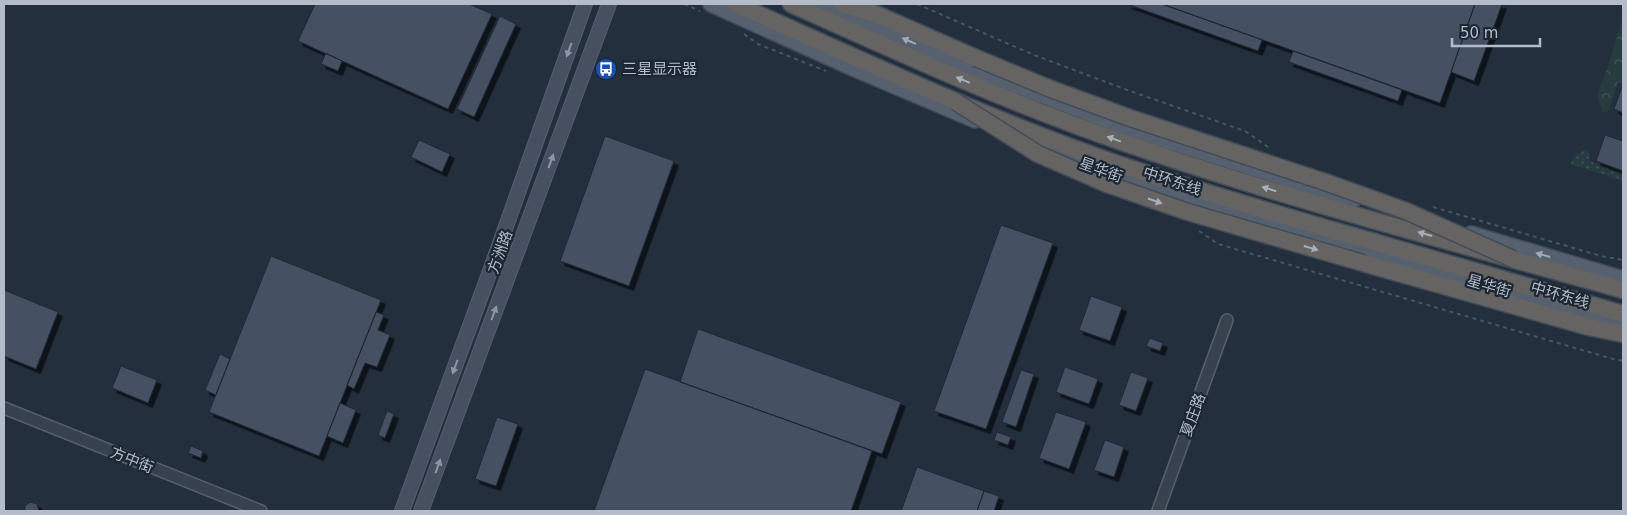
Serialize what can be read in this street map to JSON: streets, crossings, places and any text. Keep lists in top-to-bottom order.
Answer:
{
  "streets": {
    "highway": ["中环东线"],
    "main road": ["星华街", "方洲路"],
    "street": ["夏庄路", "方中街"]
  },
  "places": {
    "bus stop": ["三星显示器"]
  },
  "scale_bar": "50 m"
}
